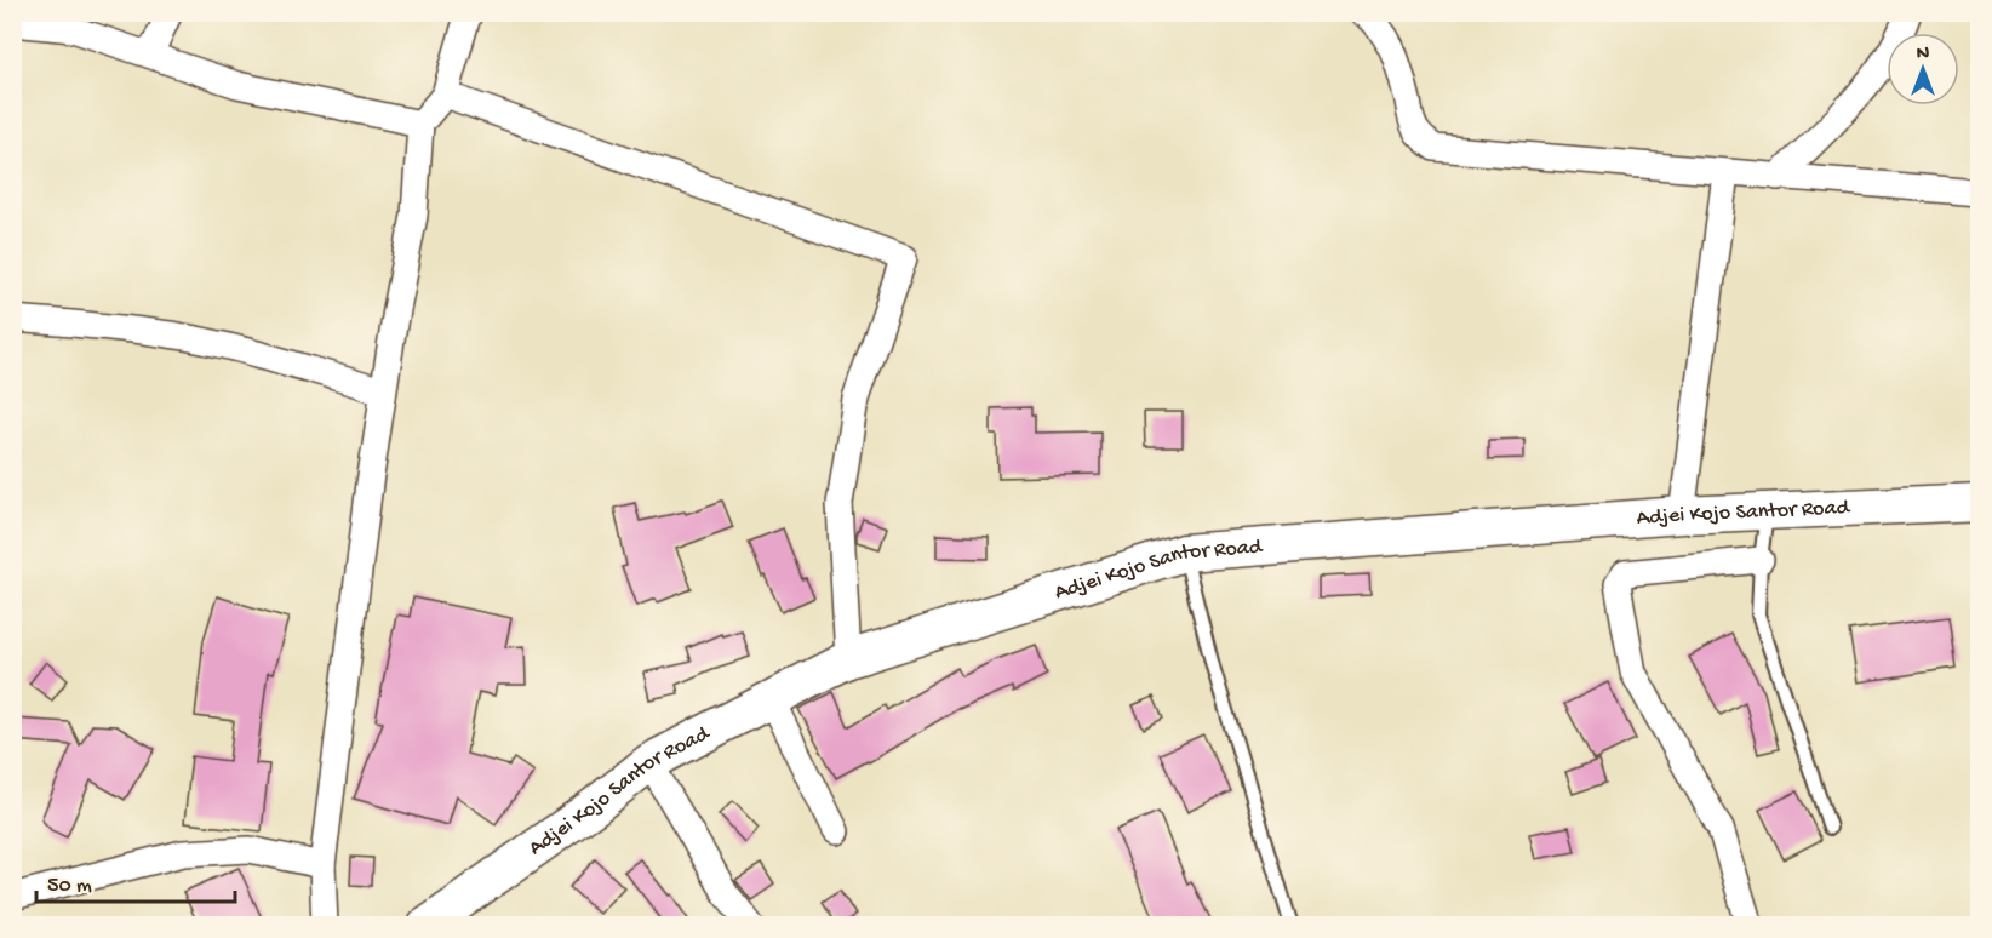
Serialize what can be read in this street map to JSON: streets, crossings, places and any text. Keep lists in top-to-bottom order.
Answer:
{
  "streets": {
    "street": ["Adjei Kojo Santor Road"]
  },
  "scale_bar": "50 m",
  "north": "top"
}
